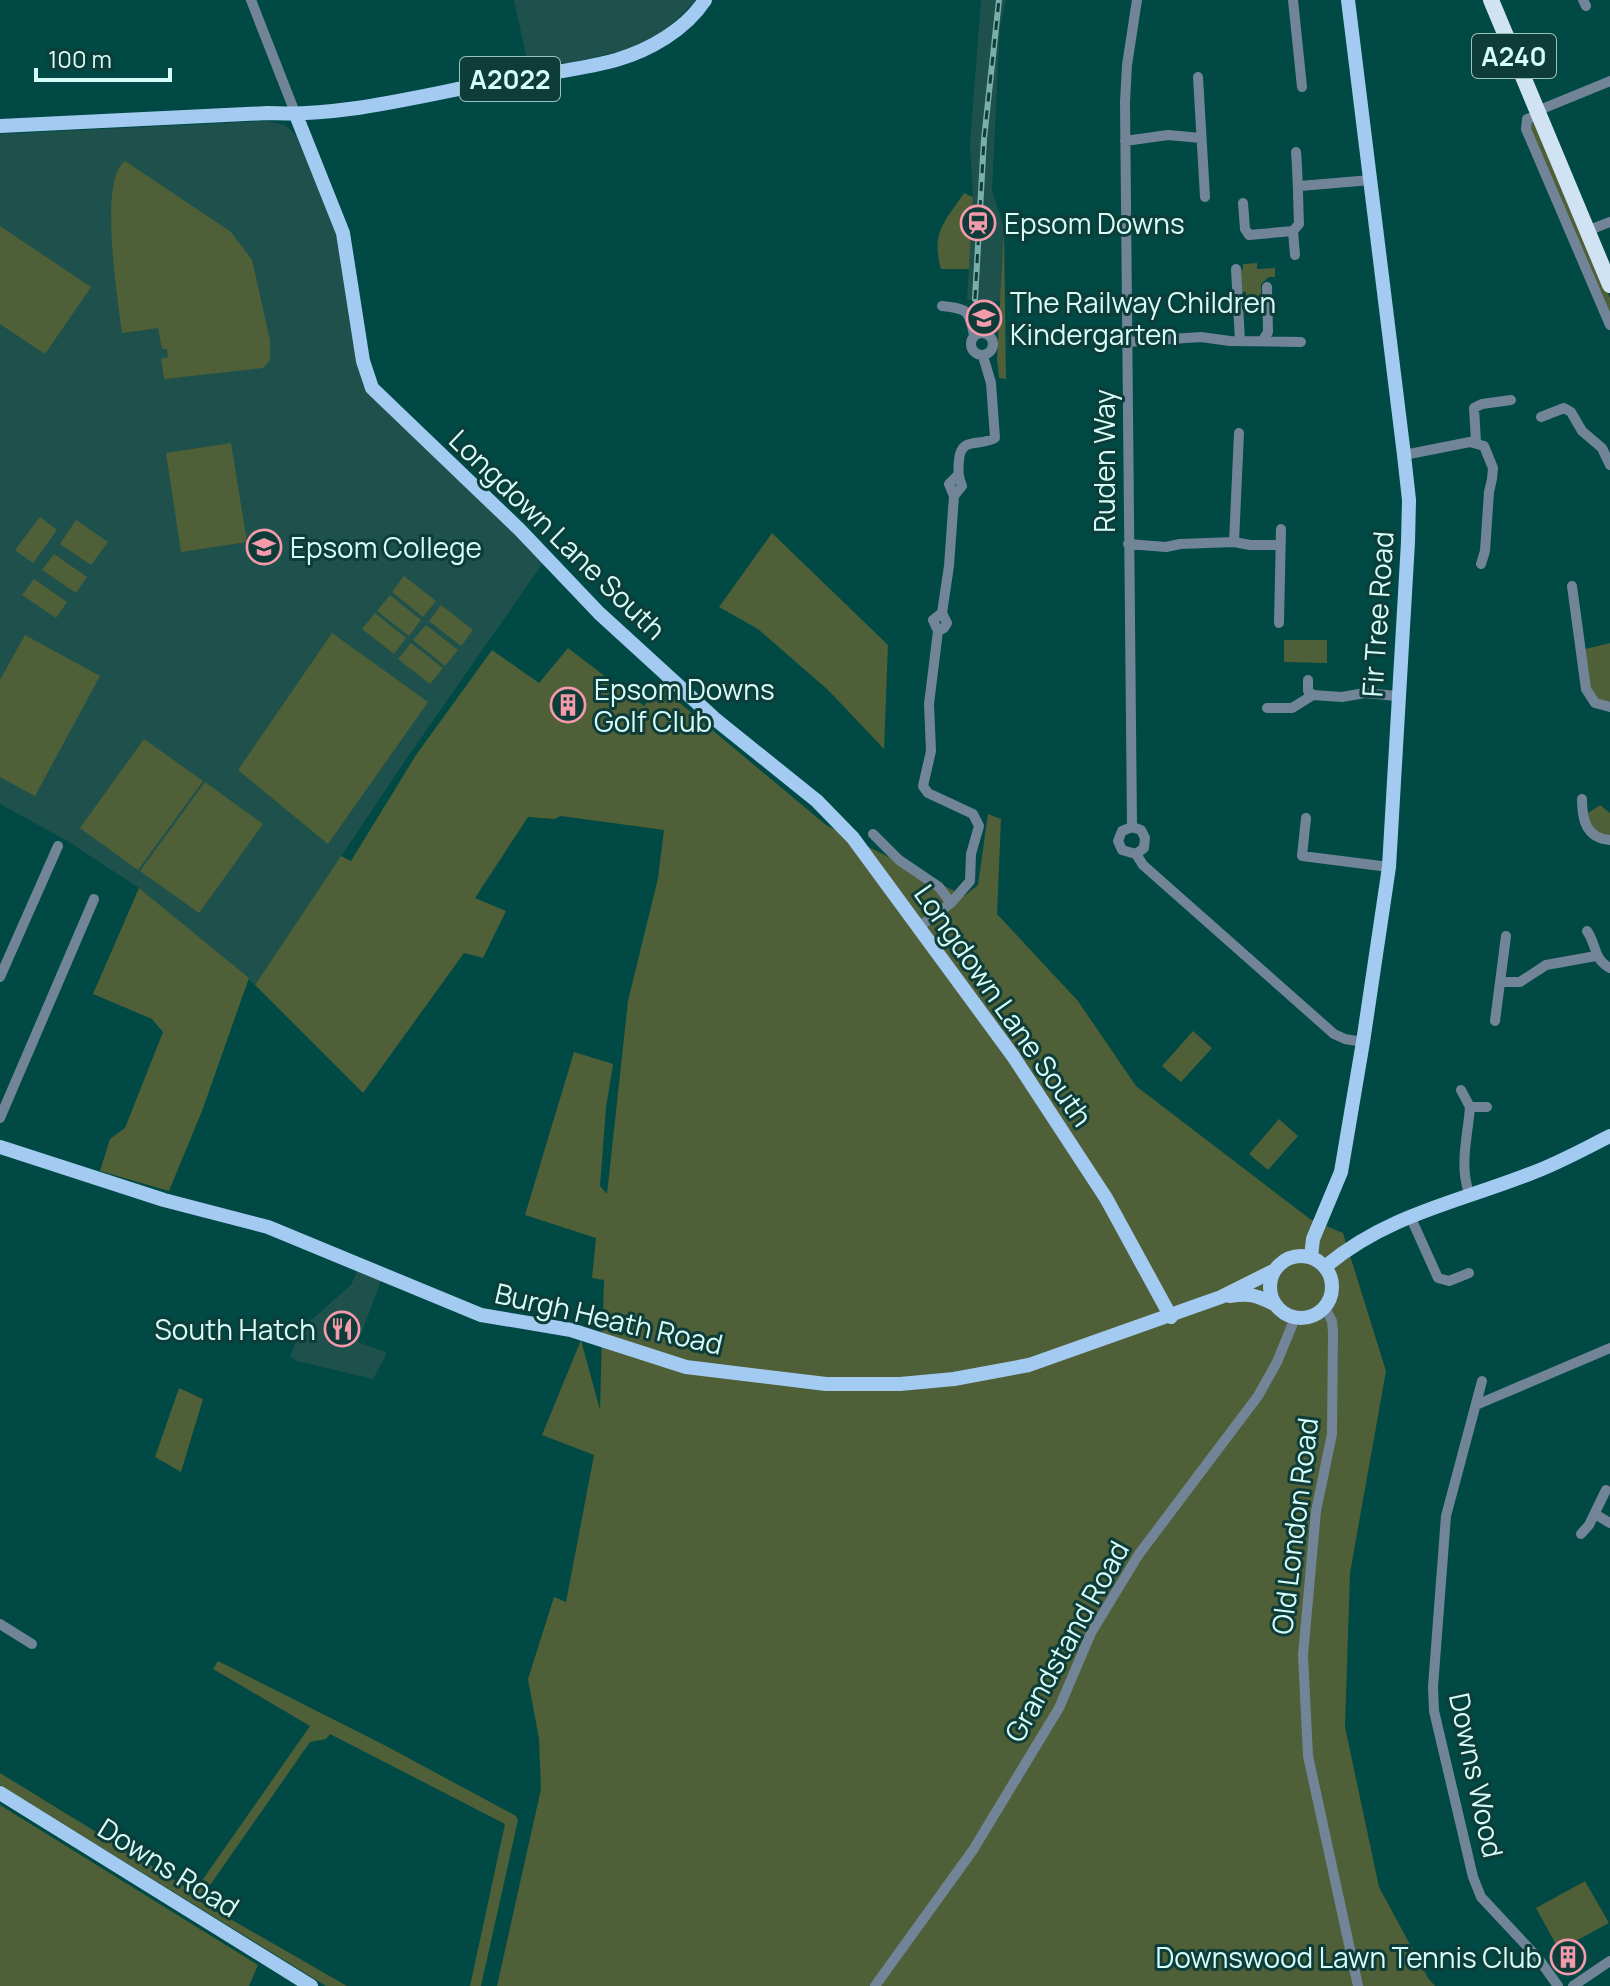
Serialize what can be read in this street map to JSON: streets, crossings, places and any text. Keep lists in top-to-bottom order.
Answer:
{
  "streets": {
    "highway": ["A240"],
    "main road": [
      "A2022",
      "Longdown Lane South",
      "Fir Tree Road",
      "Burgh Heath Road",
      "Downs Road"
    ],
    "street": [
      "Ruden Way",
      "Old London Road",
      "Grandstand Road",
      "Downs Wood"
    ]
  },
  "crossings": [
    ["A2022", "Longdown Lane South"],
    ["Ruden Way", "Fir Tree Road"],
    ["Longdown Lane South", "Burgh Heath Road"],
    ["Fir Tree Road", "Burgh Heath Road"],
    ["Fir Tree Road", "Old London Road"],
    ["Fir Tree Road", "Grandstand Road"],
    ["Burgh Heath Road", "Old London Road"],
    ["Burgh Heath Road", "Grandstand Road"],
    ["Old London Road", "Grandstand Road"]
  ],
  "places": {
    "station": ["Epsom Downs"],
    "school or university": ["The Railway Children Kindergarten", "Epsom College"],
    "building": ["Epsom Downs Golf Club", "Downswood Lawn Tennis Club"],
    "restaurant": ["South Hatch"]
  },
  "scale_bar": "100 m"
}
